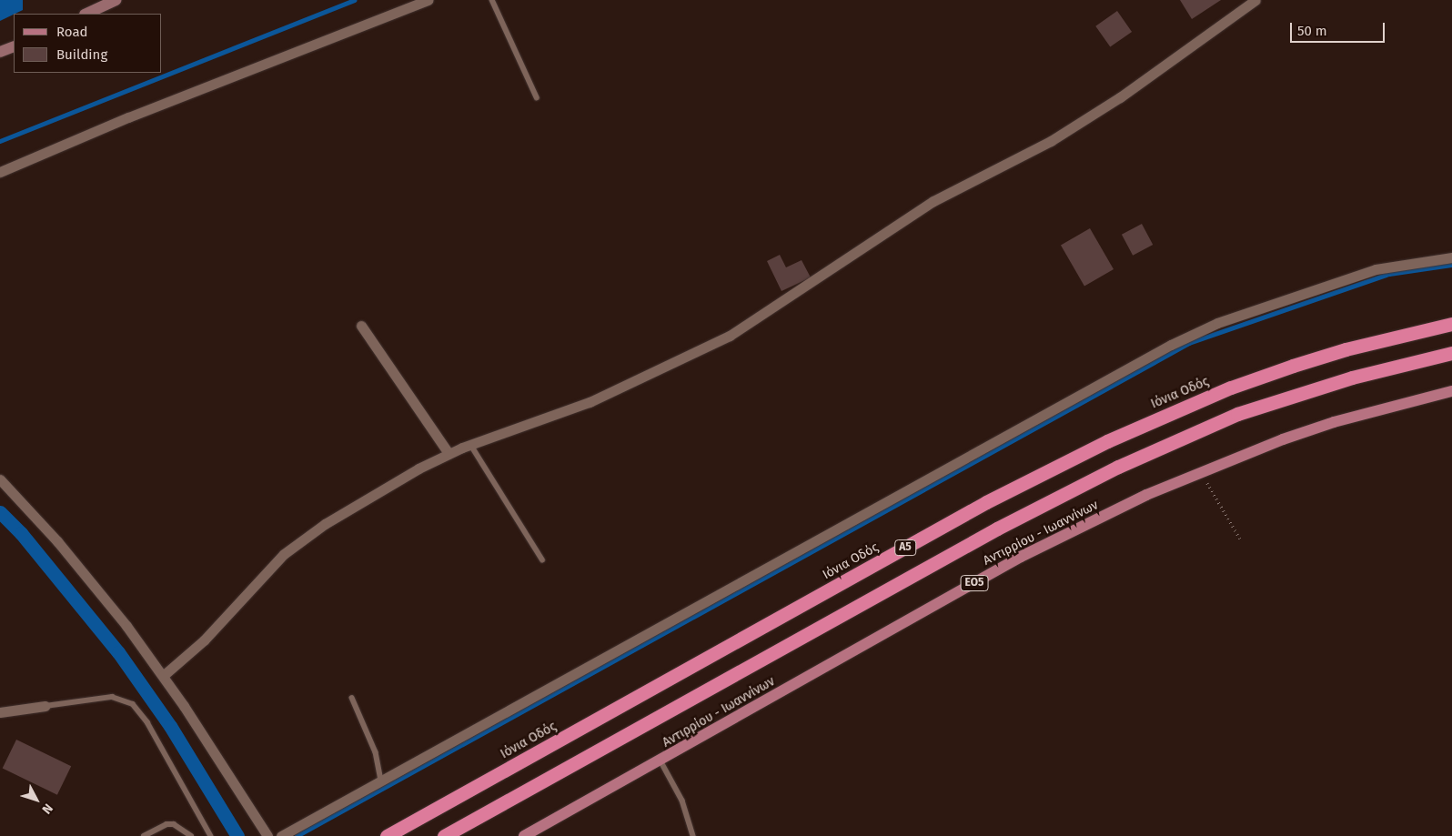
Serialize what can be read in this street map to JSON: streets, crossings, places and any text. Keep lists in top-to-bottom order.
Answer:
{
  "streets": {
    "highway": ["Ιόνια Οδός", "Α5"],
    "main road": ["Αντιρρίου - Ιωαννίνων", "ΕΟ5"]
  },
  "legend": ["Road", "Building"],
  "scale_bar": "50 m",
  "north": "bottom right"
}
